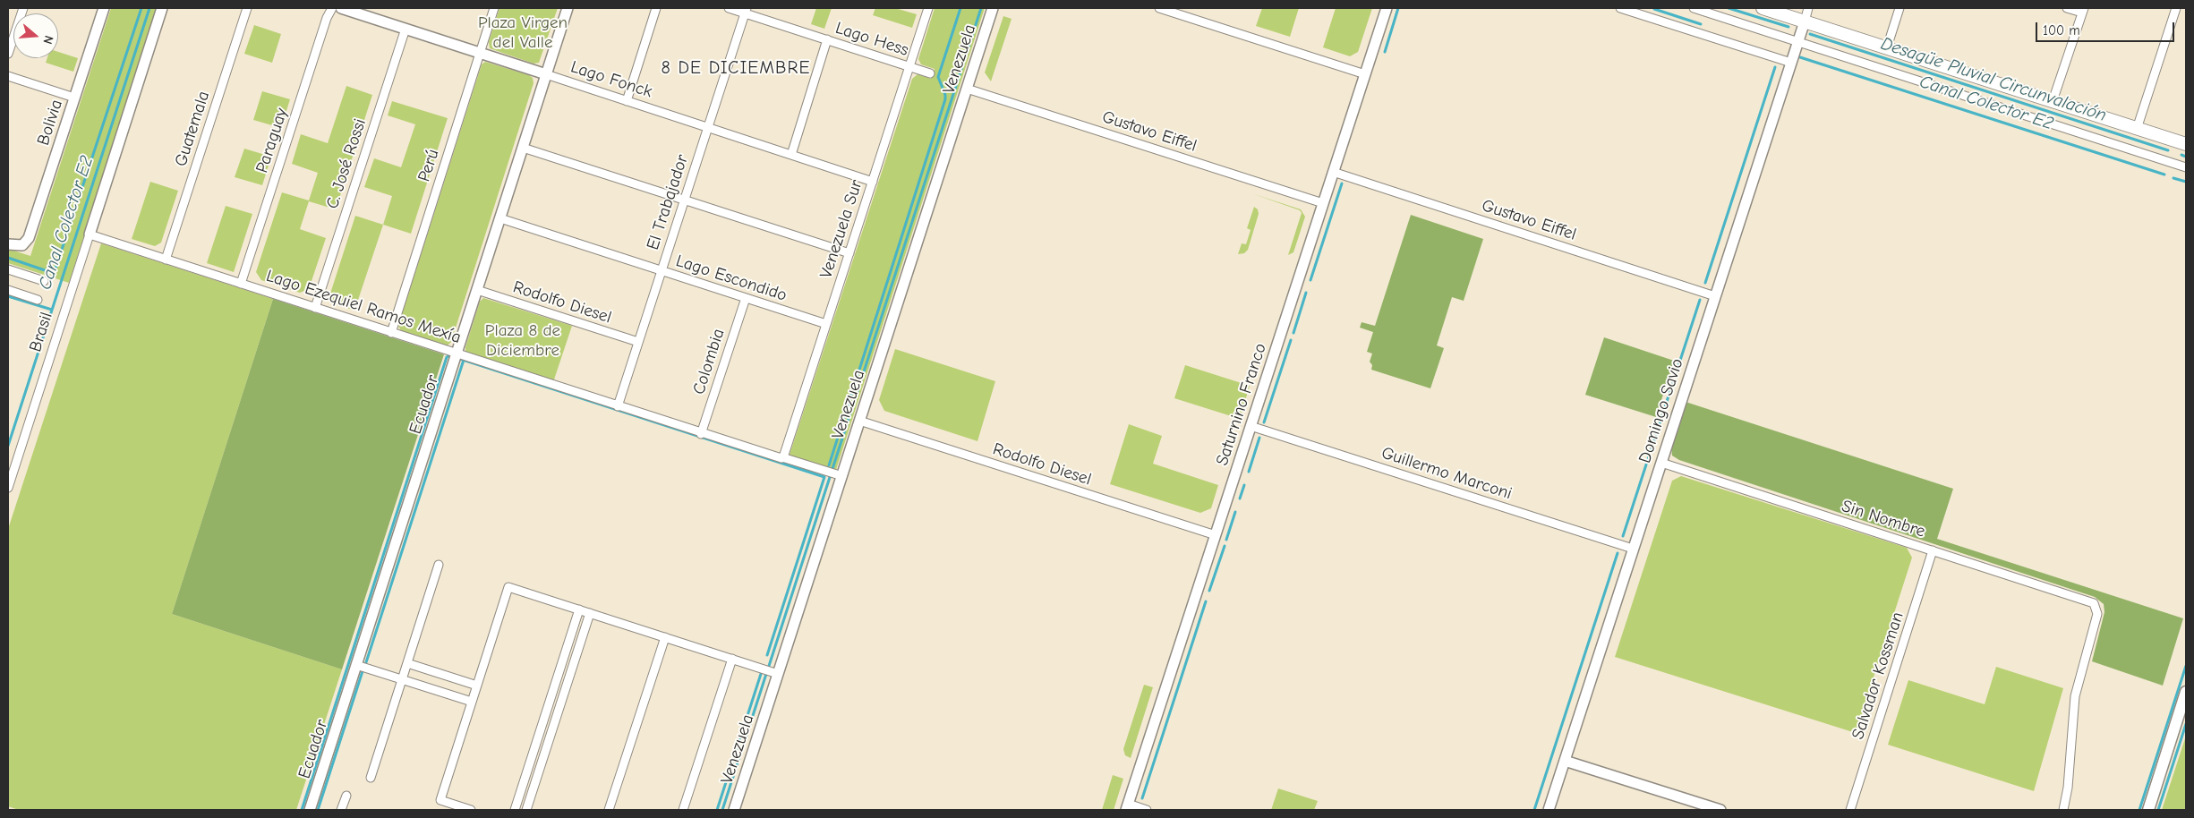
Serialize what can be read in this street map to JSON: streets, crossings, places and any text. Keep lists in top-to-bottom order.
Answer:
{
  "streets": {
    "street": [
      "Lago Hess",
      "Venezuela",
      "Lago Fonck",
      "Bolivia",
      "Guatemala",
      "Gustavo Eiffel",
      "Paraguay",
      "C. José Rossi",
      "Perú",
      "El Trabajador",
      "Venezuela Sur",
      "Lago Escondido",
      "Rodolfo Diesel",
      "Lago Ezequiel Ramos Mexía",
      "Brasil",
      "Colombia",
      "Ecuador",
      "Saturnino Franco",
      "Domingo Savio",
      "Guillermo Marconi",
      "Sin Nombre",
      "Salvador Kossman"
    ]
  },
  "crossings": [
    ["Lago Hess", "El Trabajador"],
    ["Lago Hess", "Venezuela Sur"],
    ["Venezuela", "Gustavo Eiffel"],
    ["Venezuela", "Rodolfo Diesel"],
    ["Venezuela", "Lago Ezequiel Ramos Mexía"],
    ["Lago Fonck", "C. José Rossi"],
    ["Lago Fonck", "Perú"],
    ["Lago Fonck", "El Trabajador"],
    ["Lago Fonck", "Venezuela Sur"],
    ["Lago Fonck", "Ecuador"],
    ["Guatemala", "Lago Ezequiel Ramos Mexía"],
    ["Gustavo Eiffel", "Saturnino Franco"],
    ["Gustavo Eiffel", "Domingo Savio"],
    ["Paraguay", "Lago Ezequiel Ramos Mexía"],
    ["C. José Rossi", "Lago Ezequiel Ramos Mexía"],
    ["Perú", "Lago Ezequiel Ramos Mexía"],
    ["El Trabajador", "Lago Escondido"],
    ["El Trabajador", "Rodolfo Diesel"],
    ["El Trabajador", "Lago Ezequiel Ramos Mexía"],
    ["Venezuela Sur", "Lago Escondido"],
    ["Venezuela Sur", "Lago Ezequiel Ramos Mexía"],
    ["Lago Escondido", "Colombia"],
    ["Lago Escondido", "Ecuador"],
    ["Rodolfo Diesel", "Ecuador"],
    ["Rodolfo Diesel", "Saturnino Franco"],
    ["Lago Ezequiel Ramos Mexía", "Brasil"],
    ["Lago Ezequiel Ramos Mexía", "Colombia"],
    ["Lago Ezequiel Ramos Mexía", "Ecuador"],
    ["Saturnino Franco", "Guillermo Marconi"],
    ["Domingo Savio", "Guillermo Marconi"],
    ["Domingo Savio", "Sin Nombre"],
    ["Sin Nombre", "Salvador Kossman"]
  ],
  "districts": ["8 DE DICIEMBRE"],
  "water": ["Desagüe Pluvial Circunvalación", "Canal Colector E2"],
  "parks": ["Plaza Virgen del Valle", "Plaza 8 de Diciembre"],
  "scale_bar": "100 m",
  "north": "right"
}
